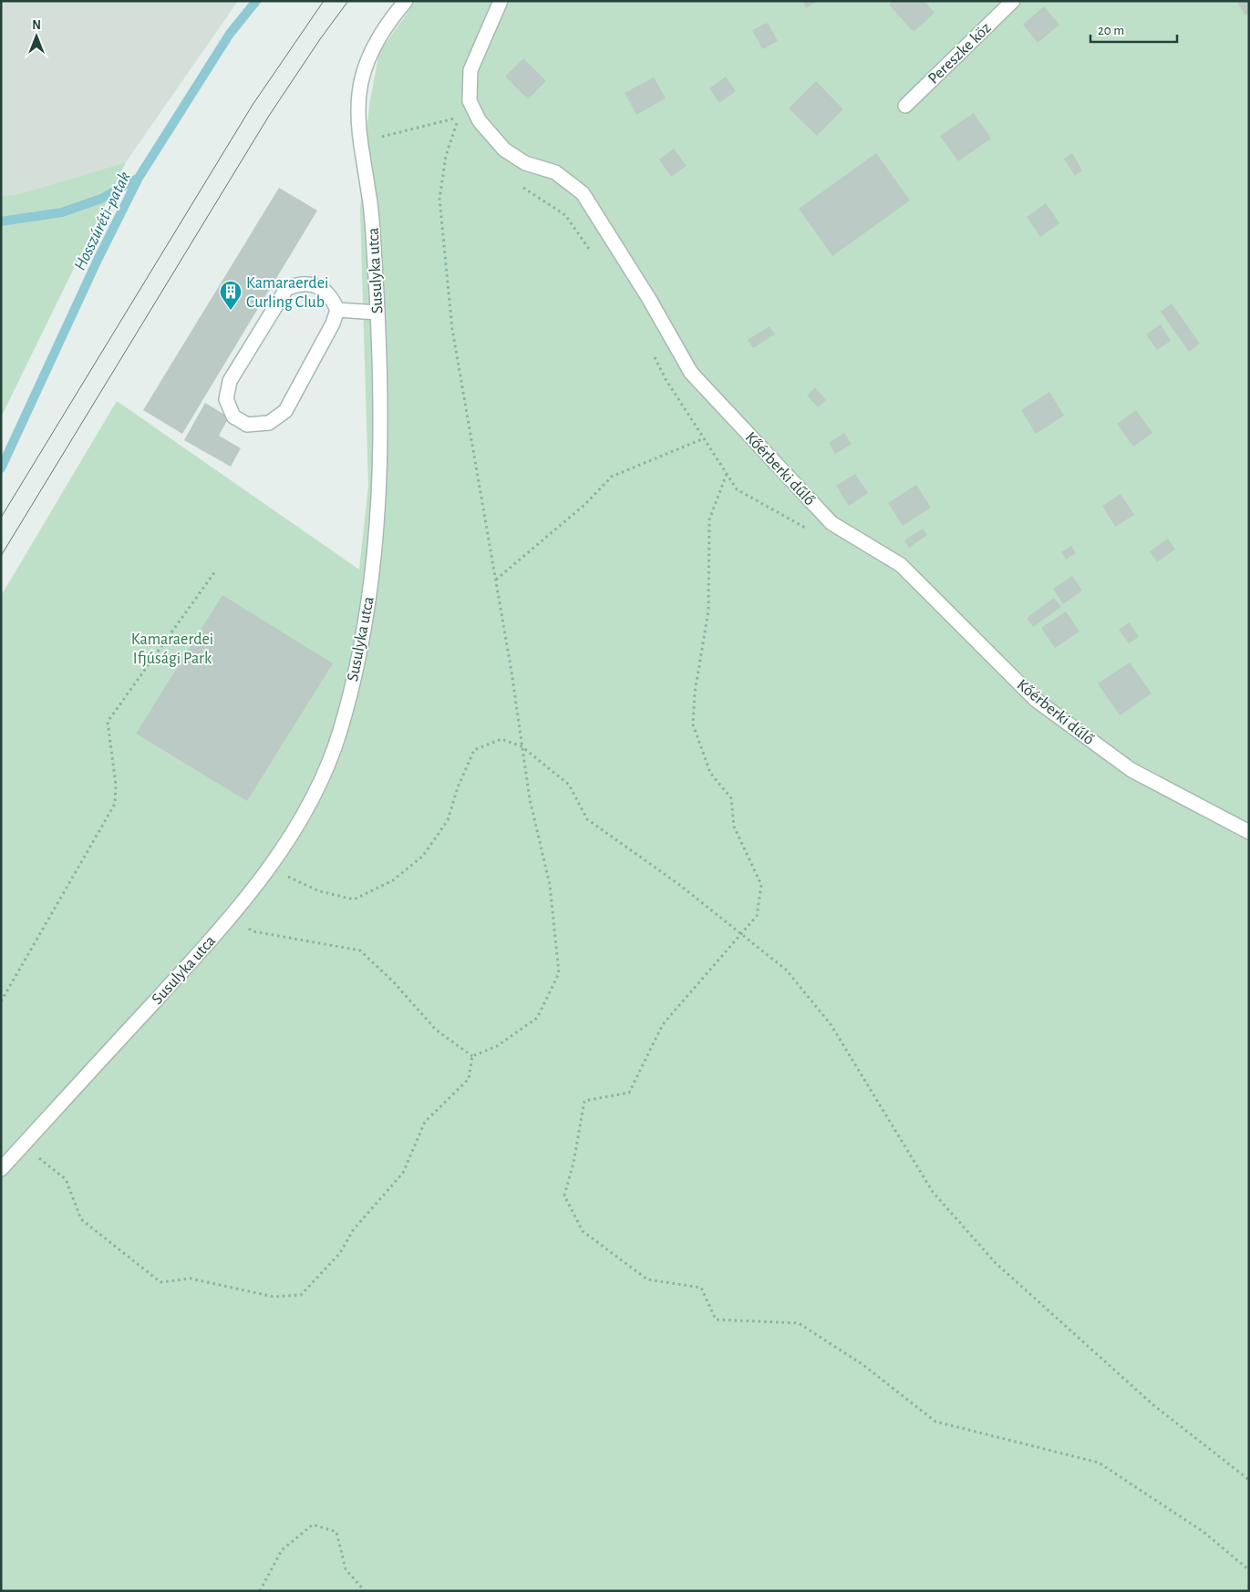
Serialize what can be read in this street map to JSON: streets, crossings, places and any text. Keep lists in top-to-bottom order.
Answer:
{
  "streets": {
    "street": ["Pereszke köz", "Susulyka utca", "Kőérberki dűlő"]
  },
  "water": ["Hosszúréti-patak"],
  "parks": ["Kamaraerdei Ifjúsági Park"],
  "places": {
    "building": ["Kamaraerdei Curling Club"]
  },
  "scale_bar": "20 m",
  "north": "top"
}
